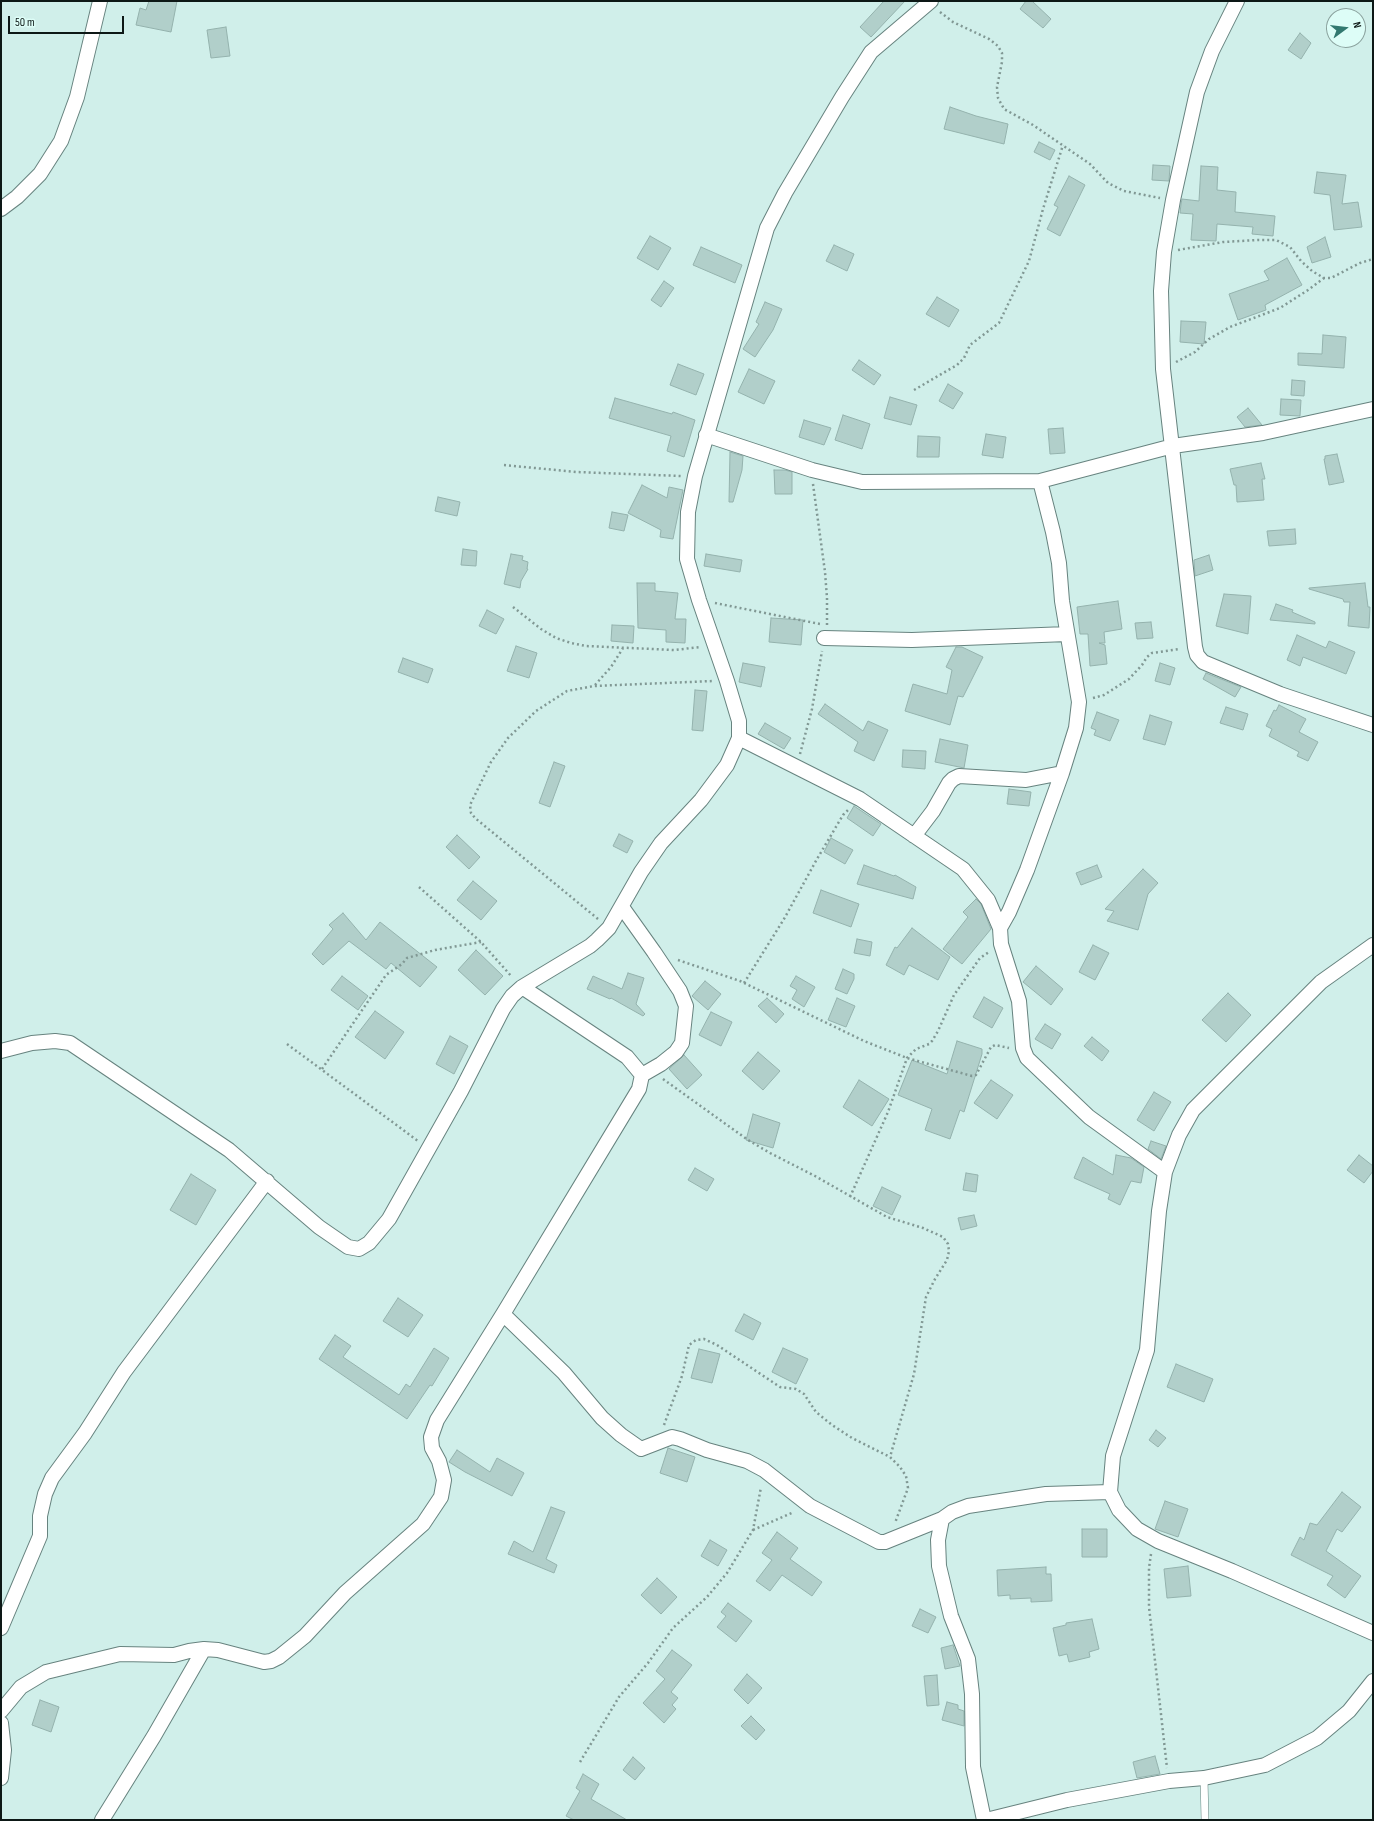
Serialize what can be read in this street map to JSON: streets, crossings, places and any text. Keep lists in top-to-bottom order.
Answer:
{
  "scale_bar": "50 m",
  "north": "right"
}
